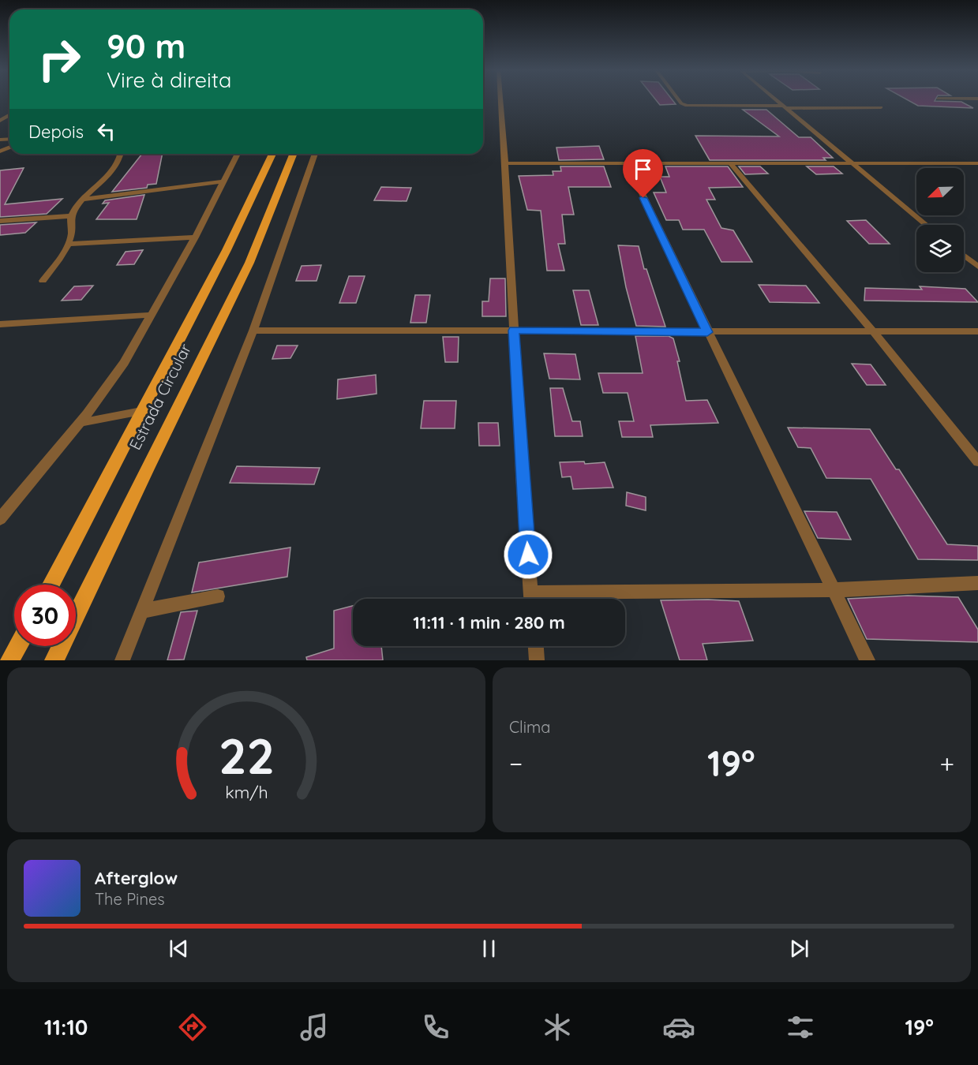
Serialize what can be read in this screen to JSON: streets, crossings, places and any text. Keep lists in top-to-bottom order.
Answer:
{
  "streets": {
    "main road": ["Estrada Circular"]
  },
  "north": "bottom left",
  "page": {
    "turn": ["90 m", "Vire à direita"],
    "then": "Depois",
    "limit": "30",
    "trip": "11:11 · 1 min · 280 m",
    "tile": "Clima",
    "heat": ["−", "19°", "+"],
    "song": ["Afterglow", "The Pines"],
    "tabs": ["11:10", "19°"],
    "gauge": ["22", "km/h"]
  }
}
